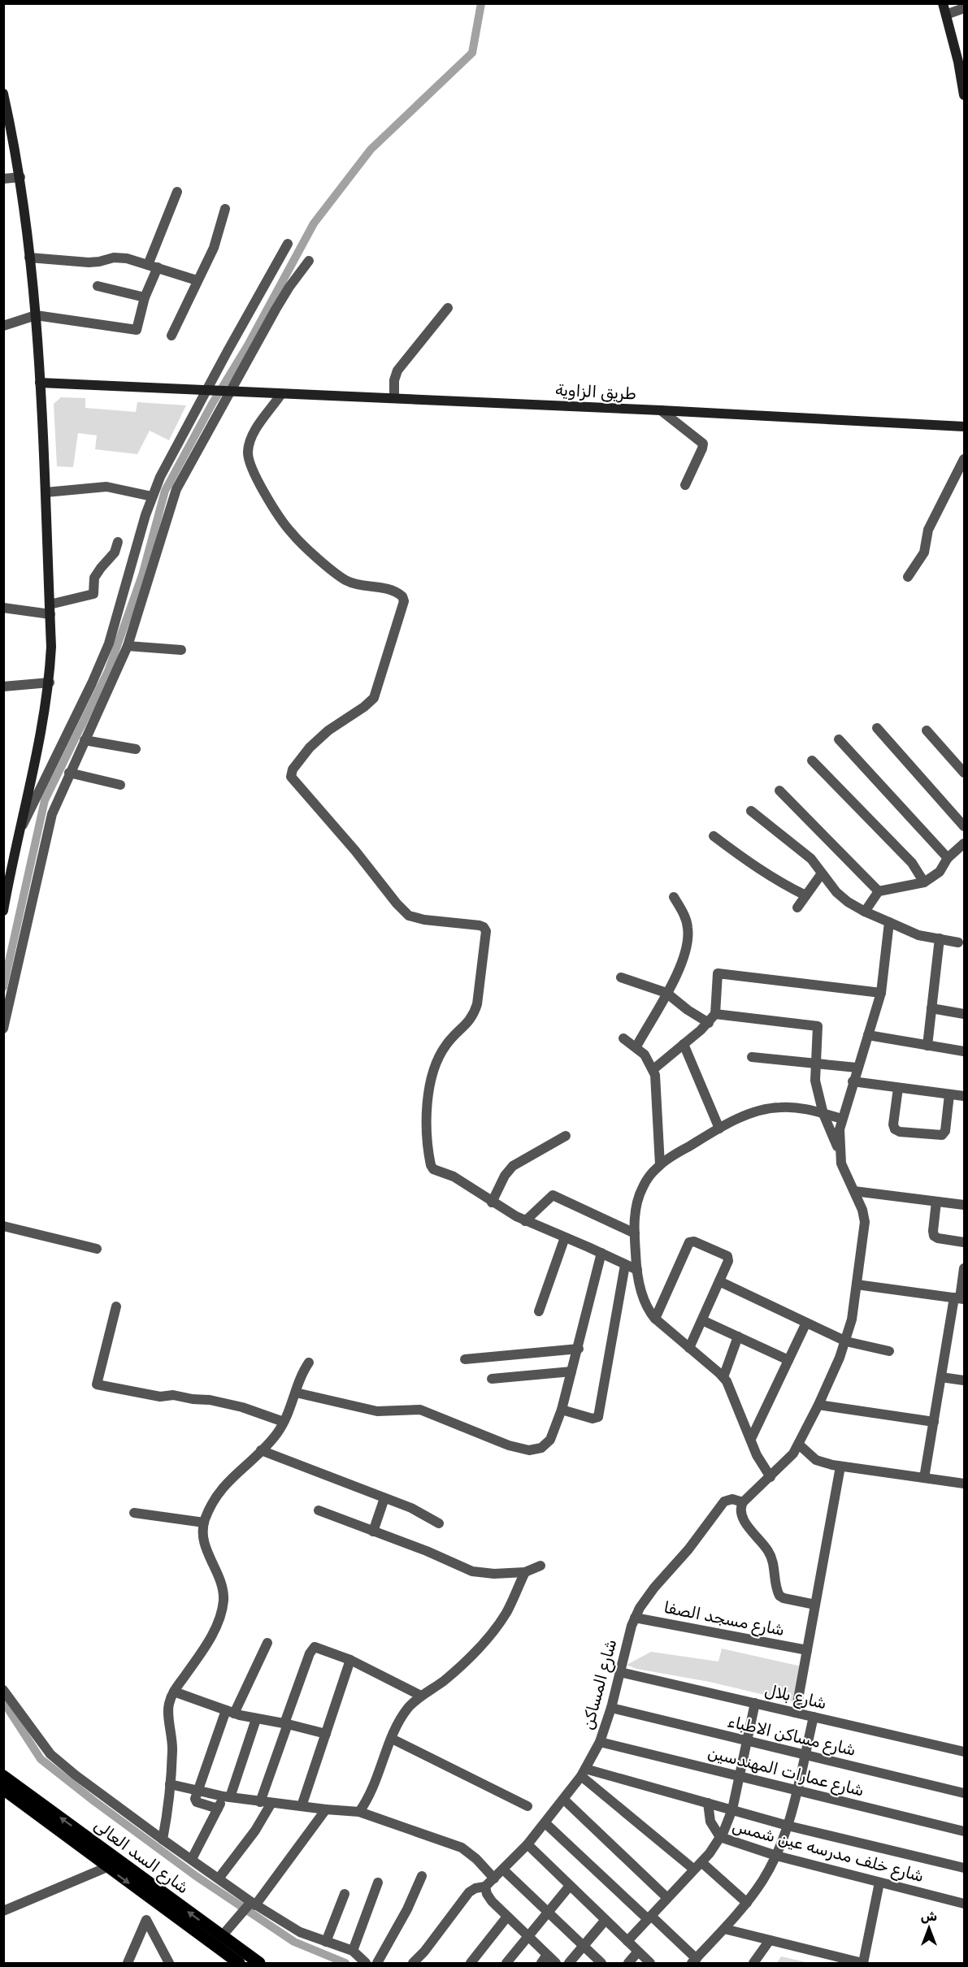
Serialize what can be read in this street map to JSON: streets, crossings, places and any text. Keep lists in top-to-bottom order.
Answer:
{
  "streets": {
    "main road": ["شارع السد العالى"],
    "street": [
      "طريق الزاوية",
      "شارع مسجد الصفا",
      "شارع المساكن",
      "شارع بلال",
      "شارع مساكن الاطباء",
      "شارع عمارات المهندسين",
      "شارع خلف مدرسه عين شمس"
    ]
  },
  "crossings": [
    ["شارع مسجد الصفا", "شارع المساكن"],
    ["شارع المساكن", "شارع بلال"],
    ["شارع المساكن", "شارع مساكن الاطباء"],
    ["شارع المساكن", "شارع عمارات المهندسين"]
  ],
  "north": "top"
}
